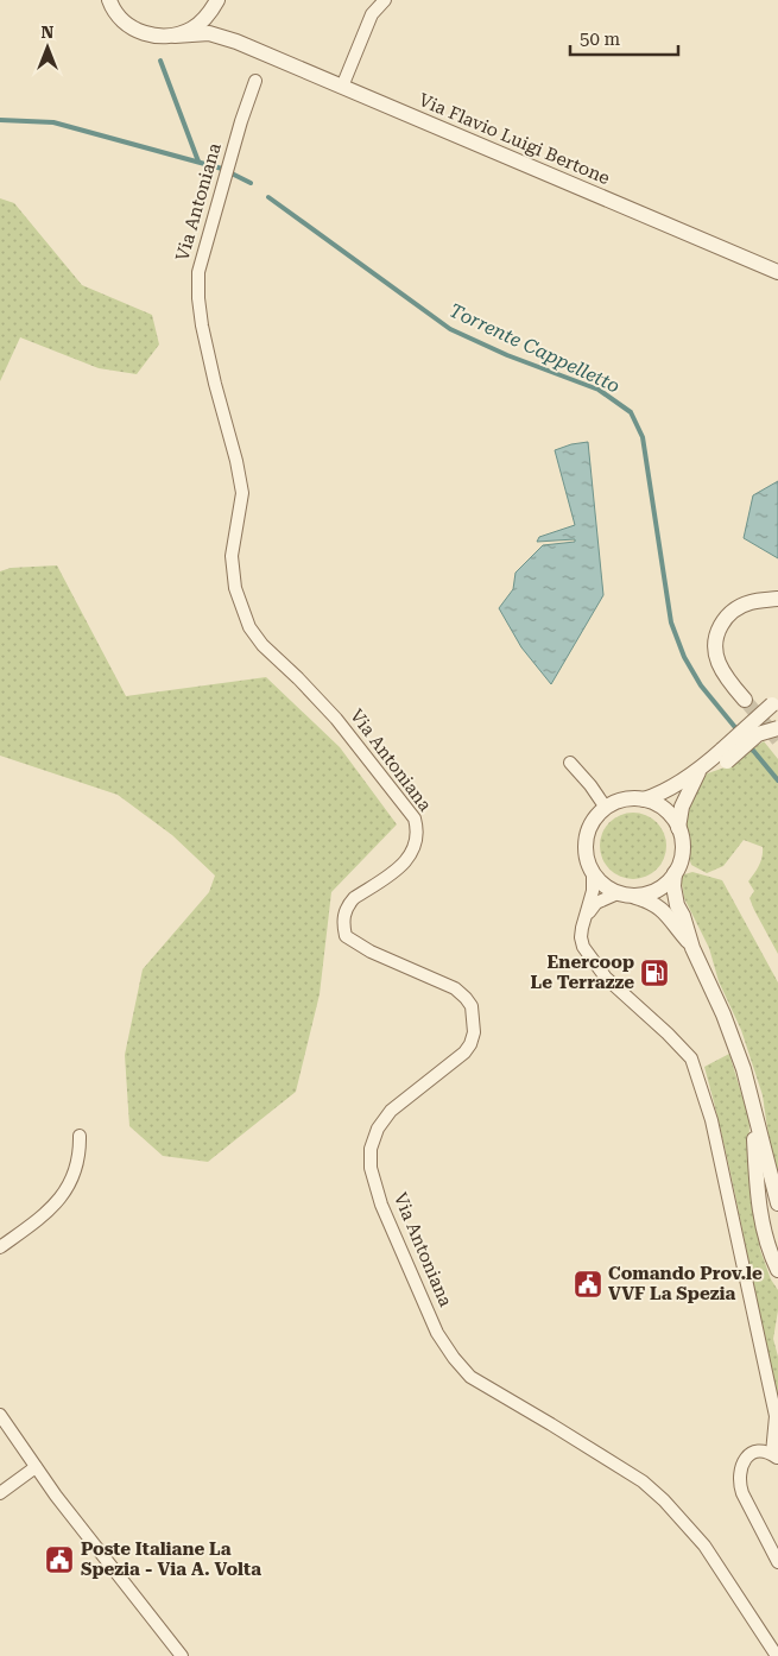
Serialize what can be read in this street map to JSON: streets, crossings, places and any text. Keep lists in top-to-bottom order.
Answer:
{
  "streets": {
    "street": ["Via Flavio Luigi Bertone", "Via Antoniana"]
  },
  "water": ["Torrente Cappelletto"],
  "places": {
    "fuel station": ["Enercoop Le Terrazze"],
    "public building": ["Comando Prov.le VVF La Spezia", "Poste Italiane La Spezia - Via A. Volta"]
  },
  "scale_bar": "50 m",
  "north": "top"
}
